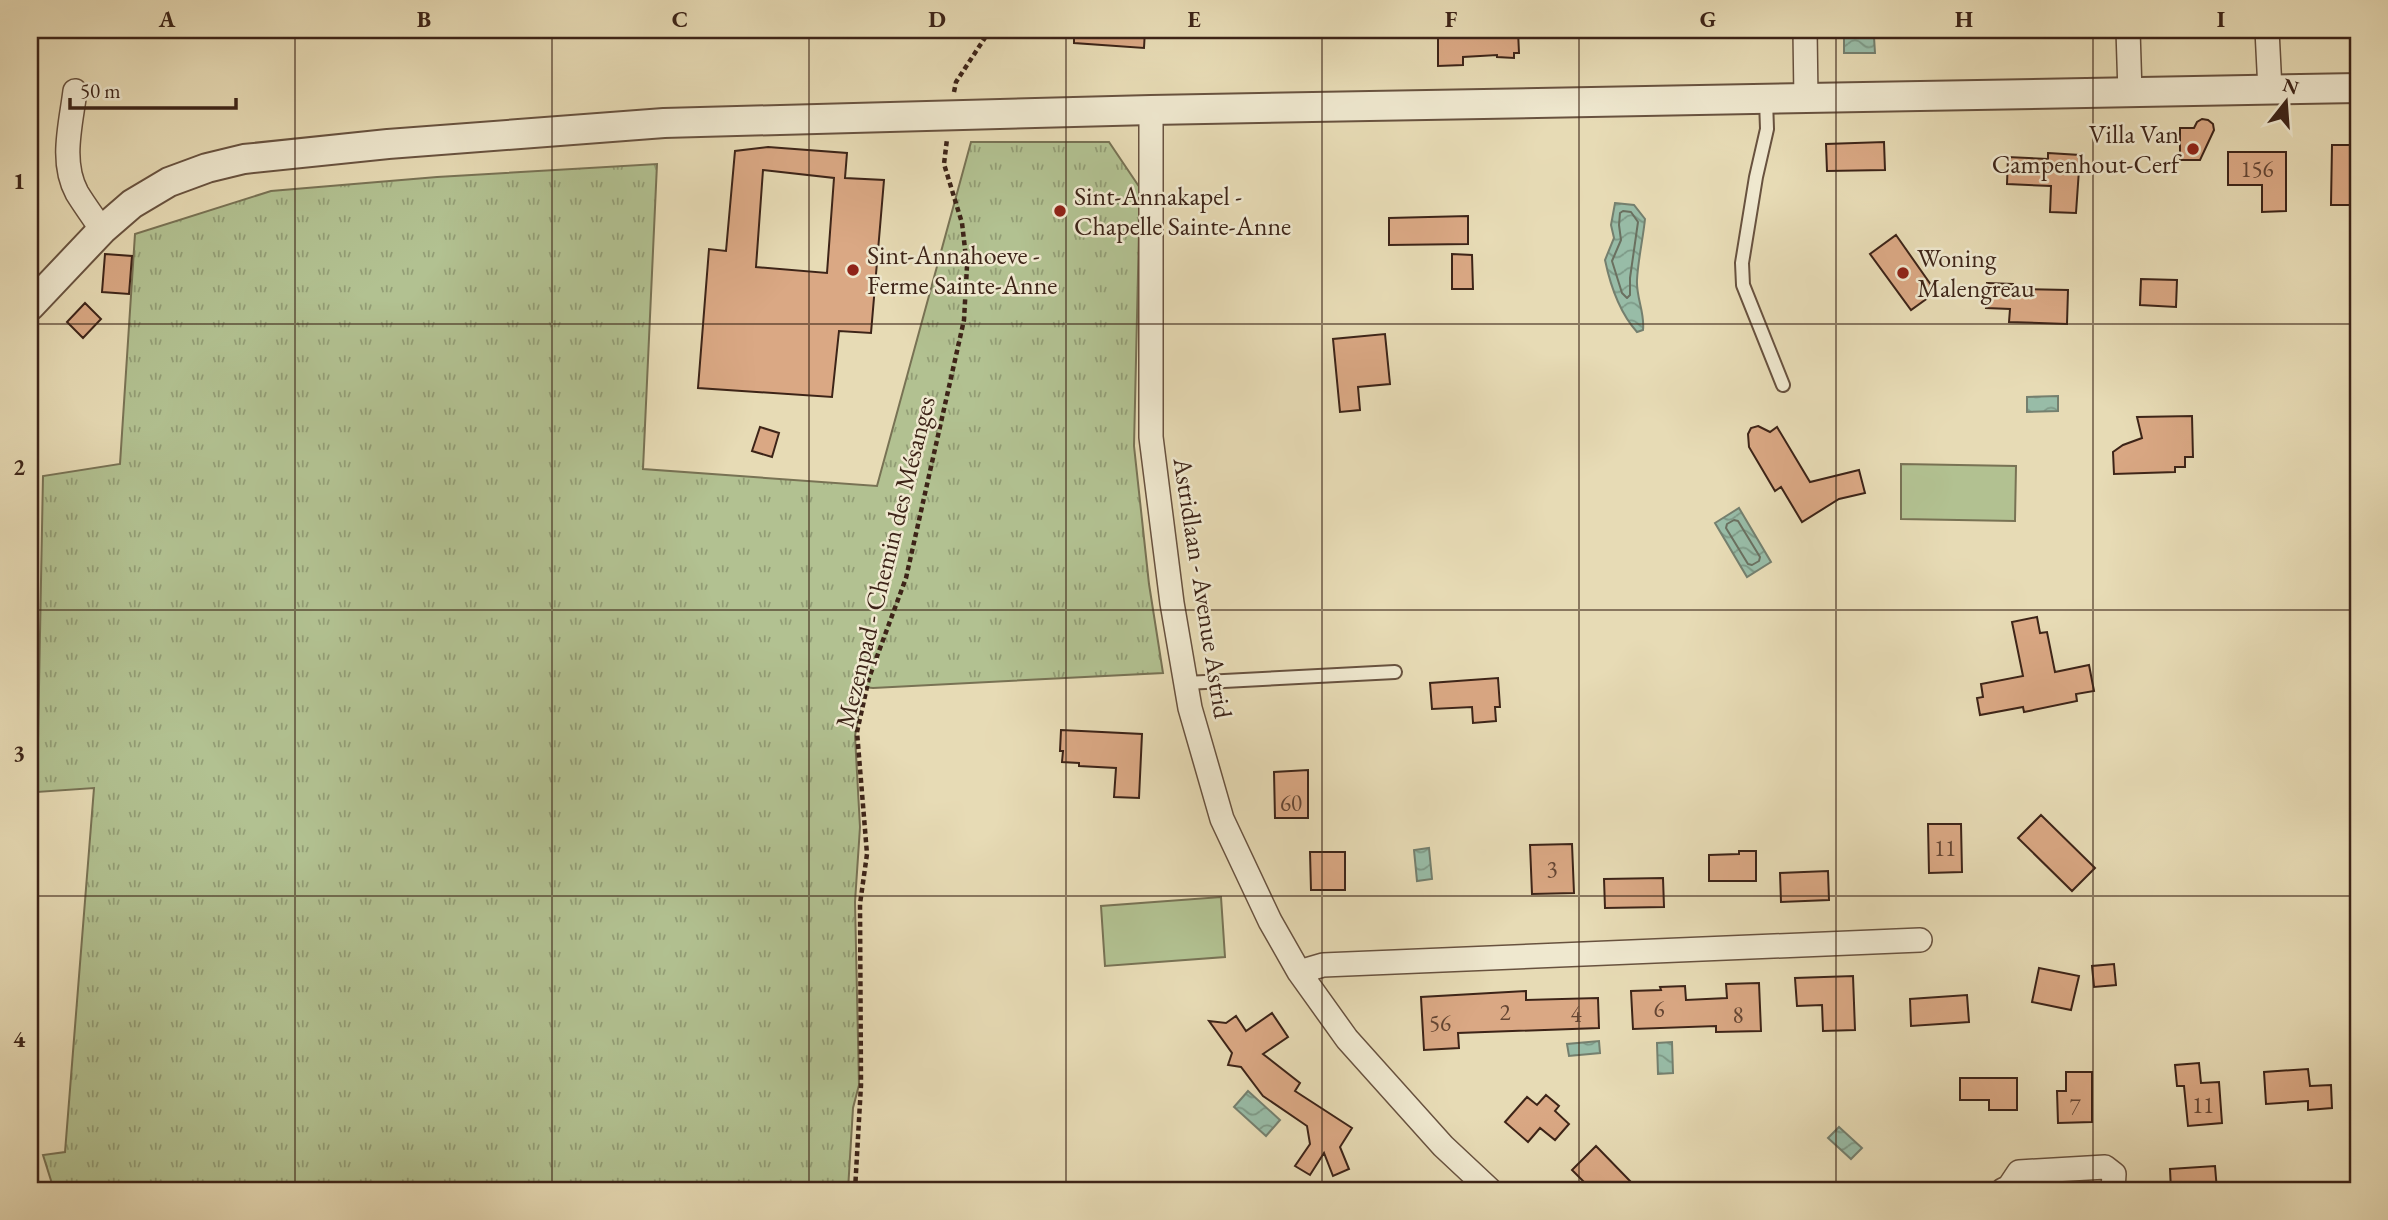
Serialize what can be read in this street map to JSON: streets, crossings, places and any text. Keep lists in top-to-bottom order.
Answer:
{
  "streets": {
    "street": ["Astridlaan - Avenue Astrid"],
    "path": ["Mezenpad - Chemin des Mésanges"]
  },
  "places": [
    "Villa Van Campenhout-Cerf",
    "Sint-Annakapel - Chapelle Sainte-Anne",
    "Sint-Annahoeve - Ferme Sainte-Anne",
    "Woning Malengreau"
  ],
  "house_numbers": [
    "156",
    "60",
    "11",
    "3",
    "6",
    "2",
    "4",
    "8",
    "56",
    "11",
    "7"
  ],
  "scale_bar": "50 m",
  "north": "top",
  "grid": {
    "columns": [
      "A",
      "B",
      "C",
      "D",
      "E",
      "F",
      "G",
      "H",
      "I"
    ],
    "rows": [
      "1",
      "2",
      "3",
      "4"
    ]
  }
}
